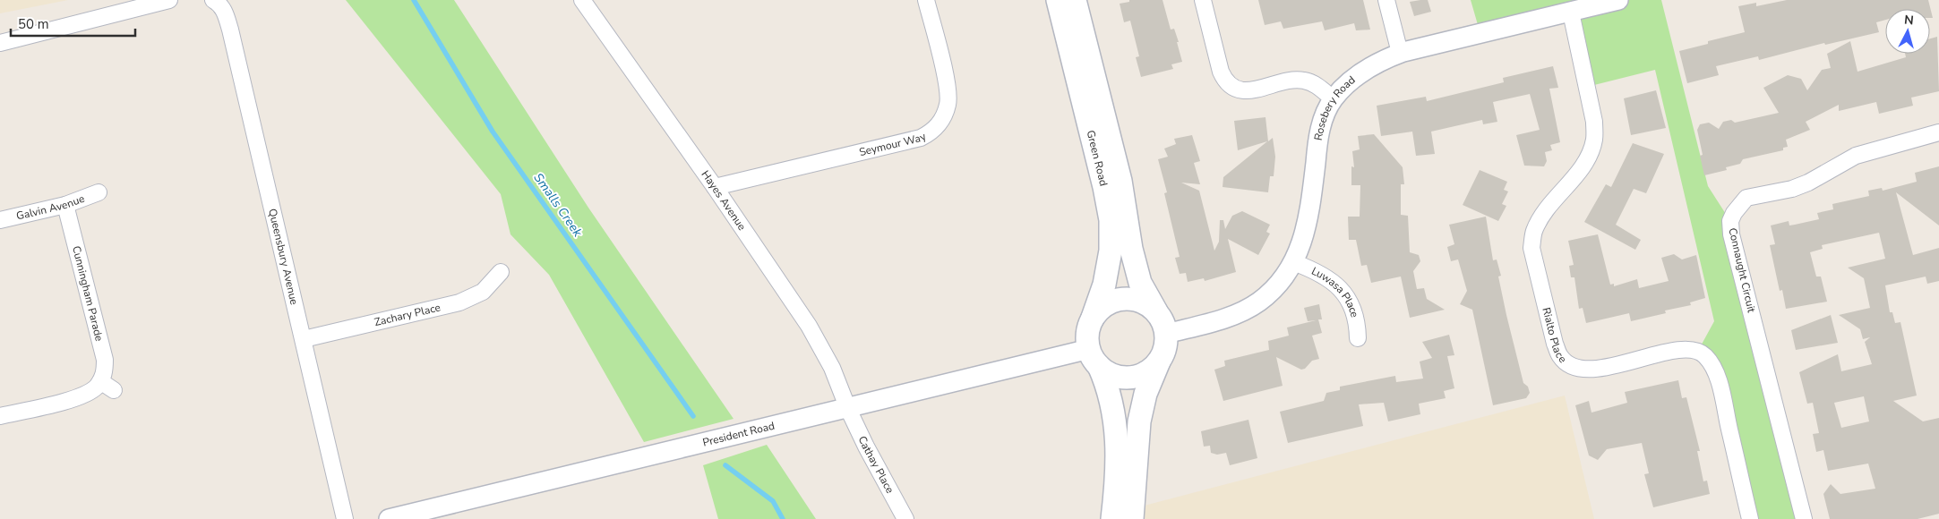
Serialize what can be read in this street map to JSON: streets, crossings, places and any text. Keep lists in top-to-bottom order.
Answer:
{
  "streets": {
    "main road": ["Green Road"],
    "street": [
      "Rosebery Road",
      "Seymour Way",
      "Hayes Avenue",
      "Galvin Avenue",
      "Queensbury Avenue",
      "Connaught Circuit",
      "Cunningham Parade",
      "Luwasa Place",
      "Zachary Place",
      "Rialto Place",
      "President Road",
      "Cathay Place"
    ]
  },
  "crossings": [
    ["Rosebery Road", "Green Road"],
    ["Rosebery Road", "Luwasa Place"],
    ["Rosebery Road", "Rialto Place"],
    ["Rosebery Road", "President Road"],
    ["Seymour Way", "Hayes Avenue"],
    ["Green Road", "President Road"],
    ["Hayes Avenue", "President Road"],
    ["Hayes Avenue", "Cathay Place"],
    ["Galvin Avenue", "Cunningham Parade"],
    ["Queensbury Avenue", "Zachary Place"],
    ["President Road", "Cathay Place"]
  ],
  "water": ["Smalls Creek"],
  "scale_bar": "50 m",
  "north": "top"
}
